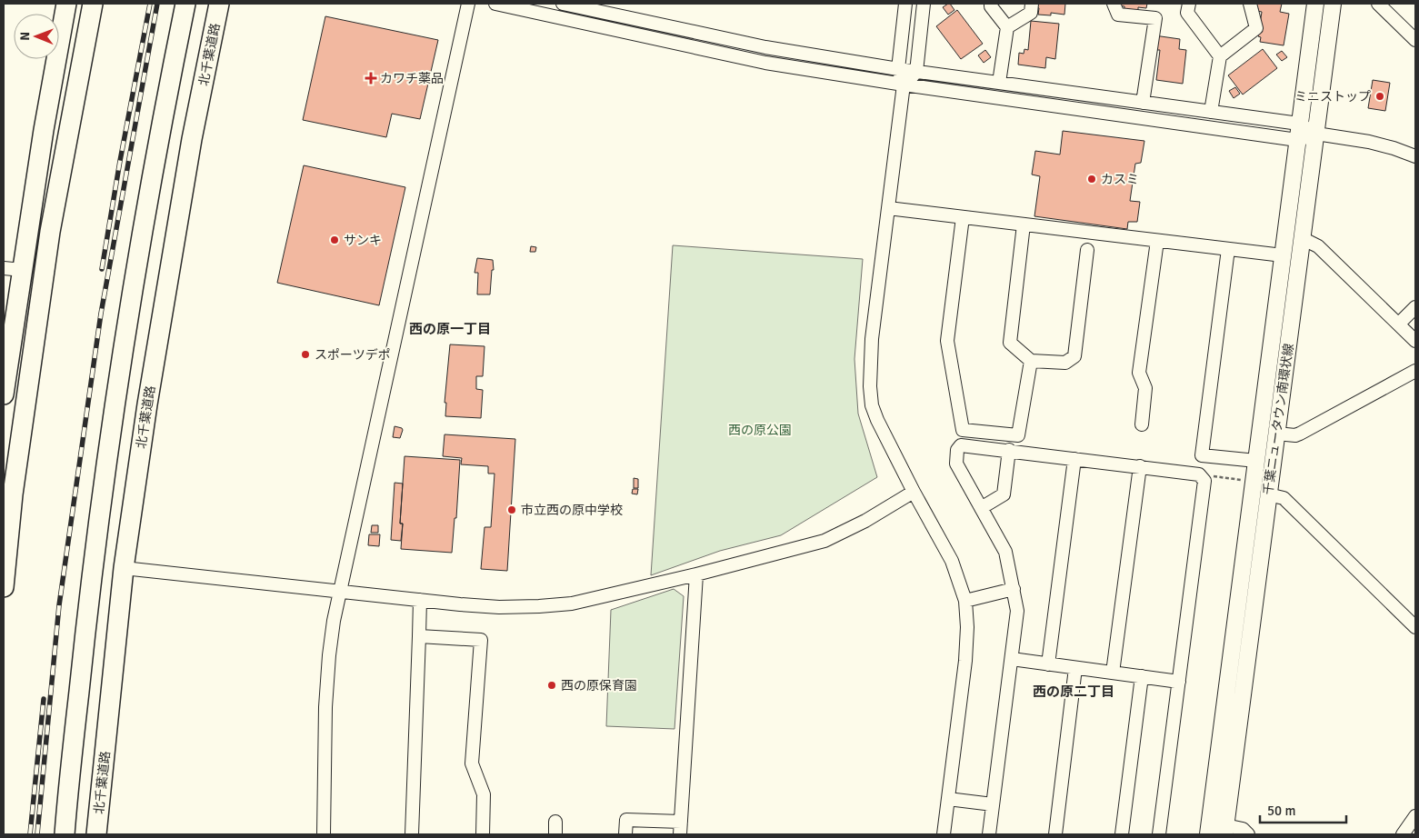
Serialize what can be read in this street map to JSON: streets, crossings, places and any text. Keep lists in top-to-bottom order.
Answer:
{
  "streets": {
    "highway": ["北千葉道路"],
    "main road": ["千葉ニュータウン南環状線"]
  },
  "districts": ["西の原一丁目", "西の原二丁目"],
  "parks": ["西の原公園"],
  "places": {
    "health": ["カワチ薬品"],
    "other": [
      "ミニストップ",
      "カスミ",
      "サンキ",
      "スポーツデポ",
      "市立西の原中学校",
      "西の原保育園"
    ]
  },
  "scale_bar": "50 m",
  "north": "left"
}
